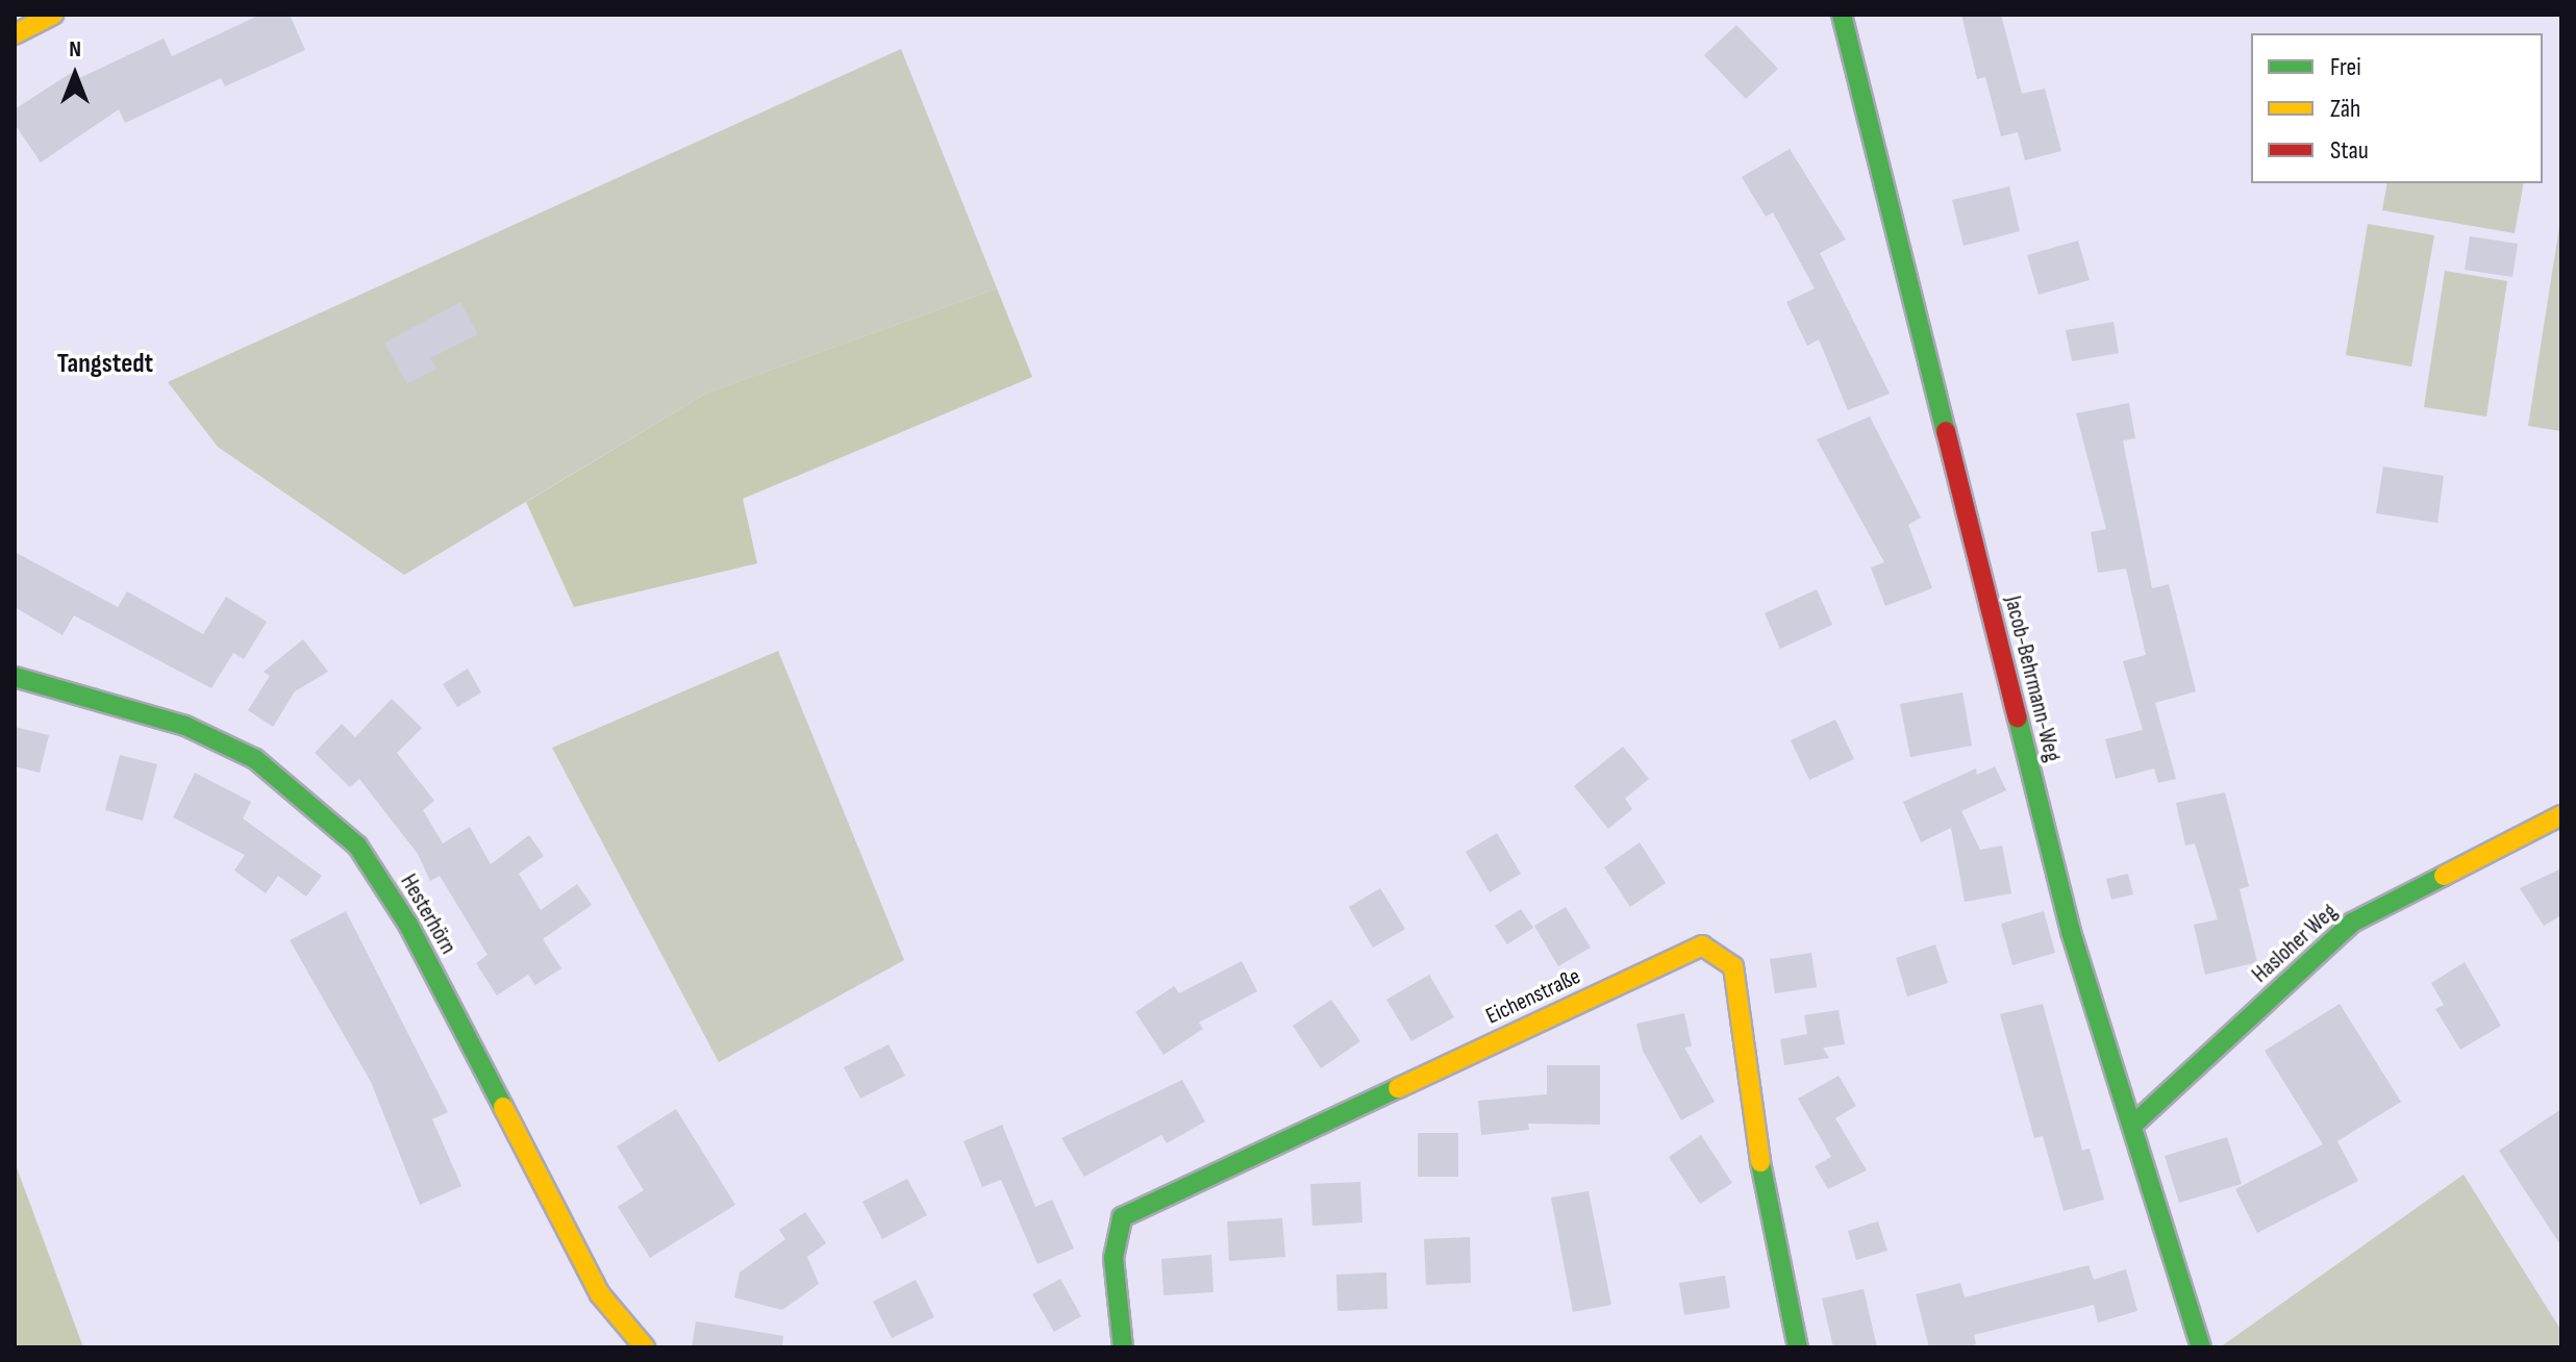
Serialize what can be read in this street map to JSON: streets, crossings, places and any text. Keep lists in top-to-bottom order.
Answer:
{
  "streets": {
    "street": [
      "Jacob-Behrmann-Weg",
      "Hesterhörn",
      "Hasloher Weg",
      "Eichenstraße"
    ]
  },
  "crossings": [
    ["Jacob-Behrmann-Weg", "Hasloher Weg"]
  ],
  "districts": ["Tangstedt"],
  "legend": ["Frei", "Zäh", "Stau"],
  "north": "top"
}
